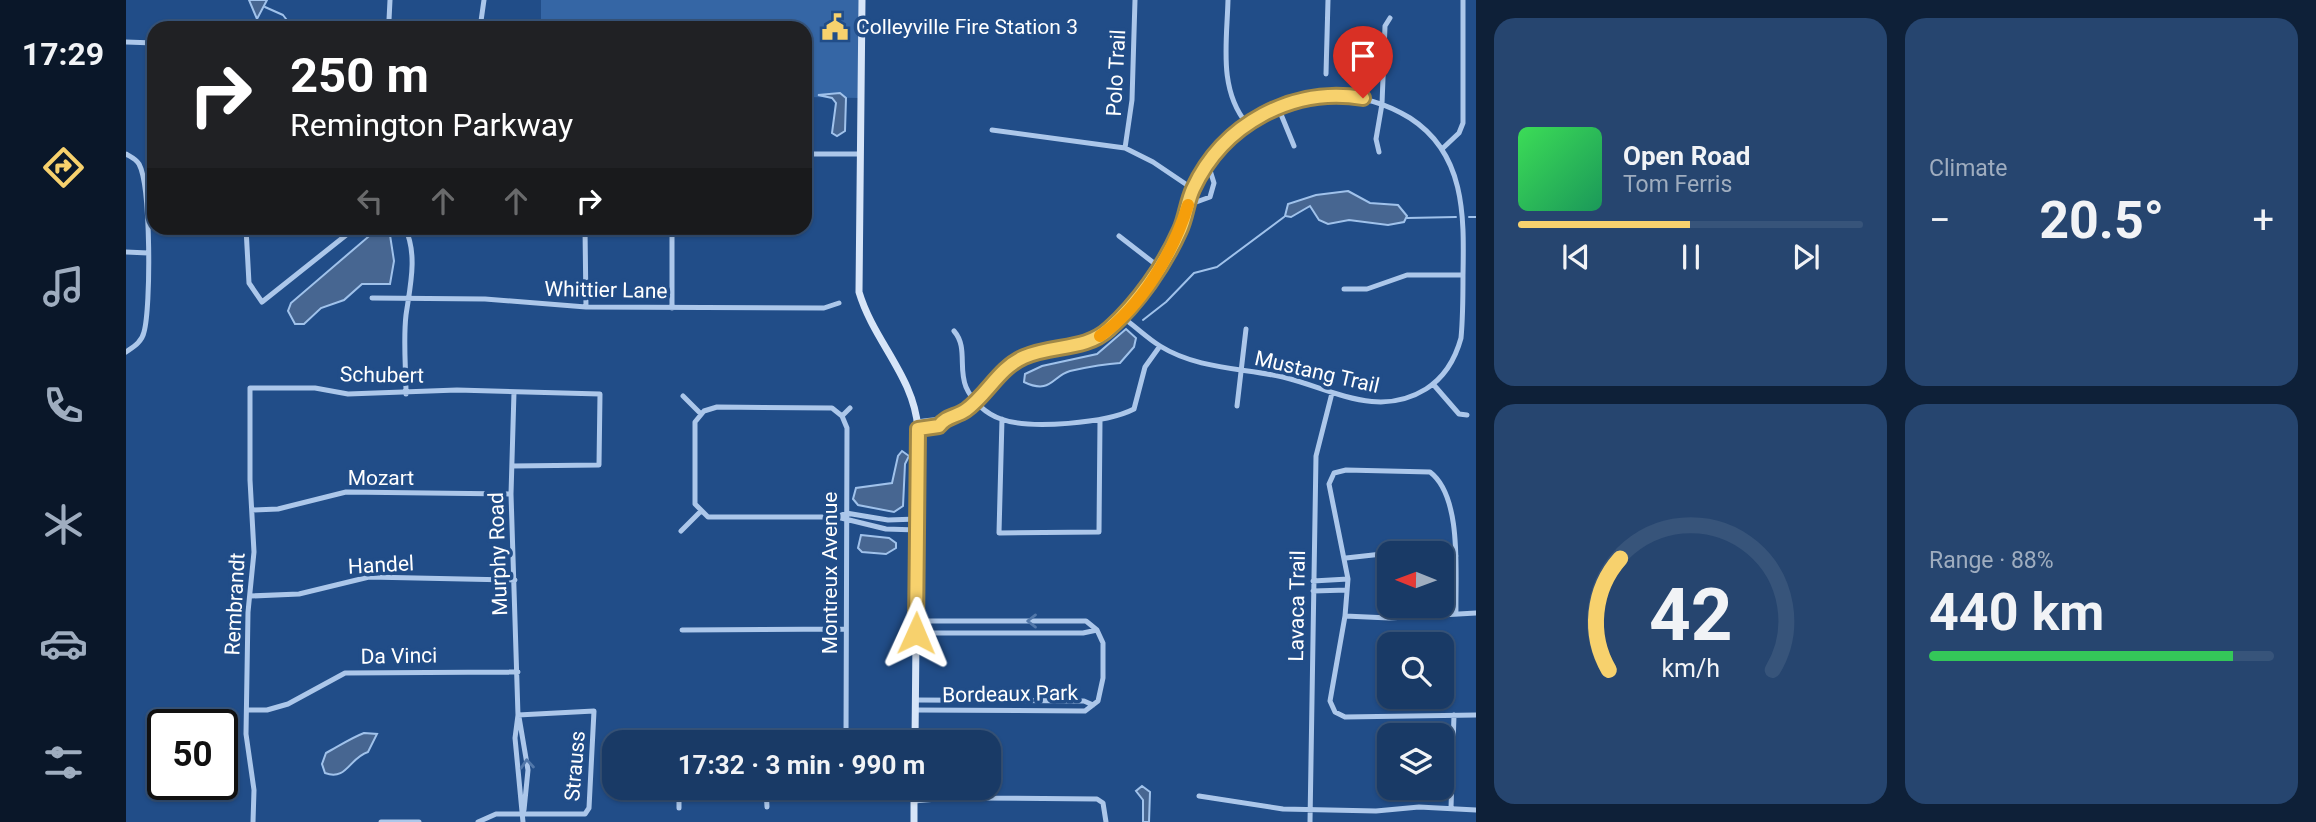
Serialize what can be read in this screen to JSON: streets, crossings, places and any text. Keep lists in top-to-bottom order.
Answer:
{
  "streets": {
    "street": [
      "Polo Trail",
      "Whittier Lane",
      "Mustang Trail",
      "Schubert",
      "Mozart",
      "Murphy Road",
      "Handel",
      "Montreux Avenue",
      "Rembrandt",
      "Lavaca Trail",
      "Da Vinci",
      "Bordeaux Park",
      "Strauss"
    ]
  },
  "crossings": [
    ["Mustang Trail", "Lavaca Trail"],
    ["Schubert", "Murphy Road"],
    ["Schubert", "Rembrandt"],
    ["Mozart", "Murphy Road"],
    ["Mozart", "Rembrandt"],
    ["Murphy Road", "Handel"],
    ["Murphy Road", "Da Vinci"],
    ["Murphy Road", "Strauss"],
    ["Handel", "Rembrandt"],
    ["Rembrandt", "Da Vinci"]
  ],
  "places": {
    "public building": ["Colleyville Fire Station 3"]
  },
  "north": "left",
  "page": {
    "tabs": "17:29",
    "tile": [
      "Climate",
      ["Range · 88%", "440 km"]
    ],
    "turn": ["250 m", "Remington Parkway"],
    "song": ["Open Road", "Tom Ferris"],
    "heat": ["−", "20.5°", "+"],
    "limit": "50",
    "trip": "17:32 · 3 min · 990 m",
    "gauge": ["42", "km/h"]
  }
}
